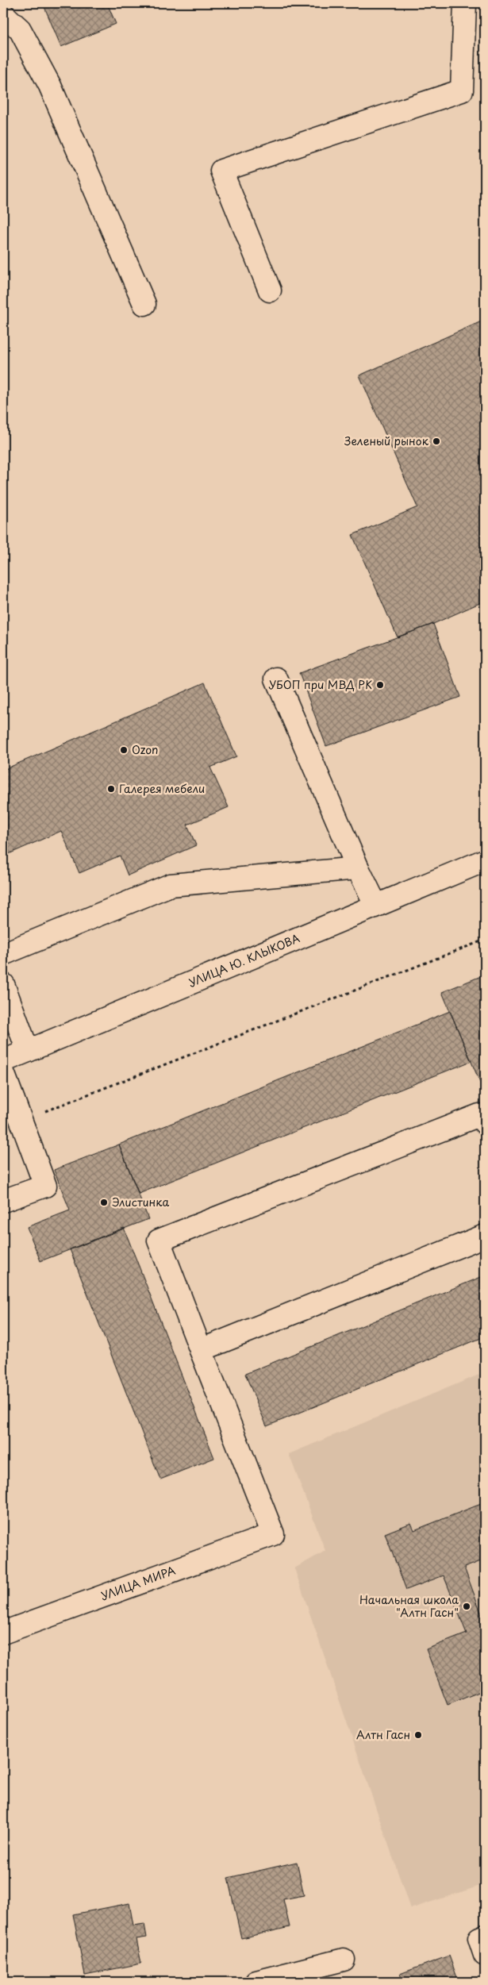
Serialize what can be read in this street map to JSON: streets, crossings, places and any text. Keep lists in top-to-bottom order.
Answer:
{
  "streets": {
    "main road": ["УЛИЦА Ю. КЛЫКОВА", "УЛИЦА МИРА"]
  },
  "places": [
    "Зеленый рынок",
    "УБОП при МВД РК",
    "Ozon",
    "Галерея мебели",
    "Элистинка",
    "Начальная школа \"Алтн Гасн\"",
    "Алтн Гасн"
  ]
}
